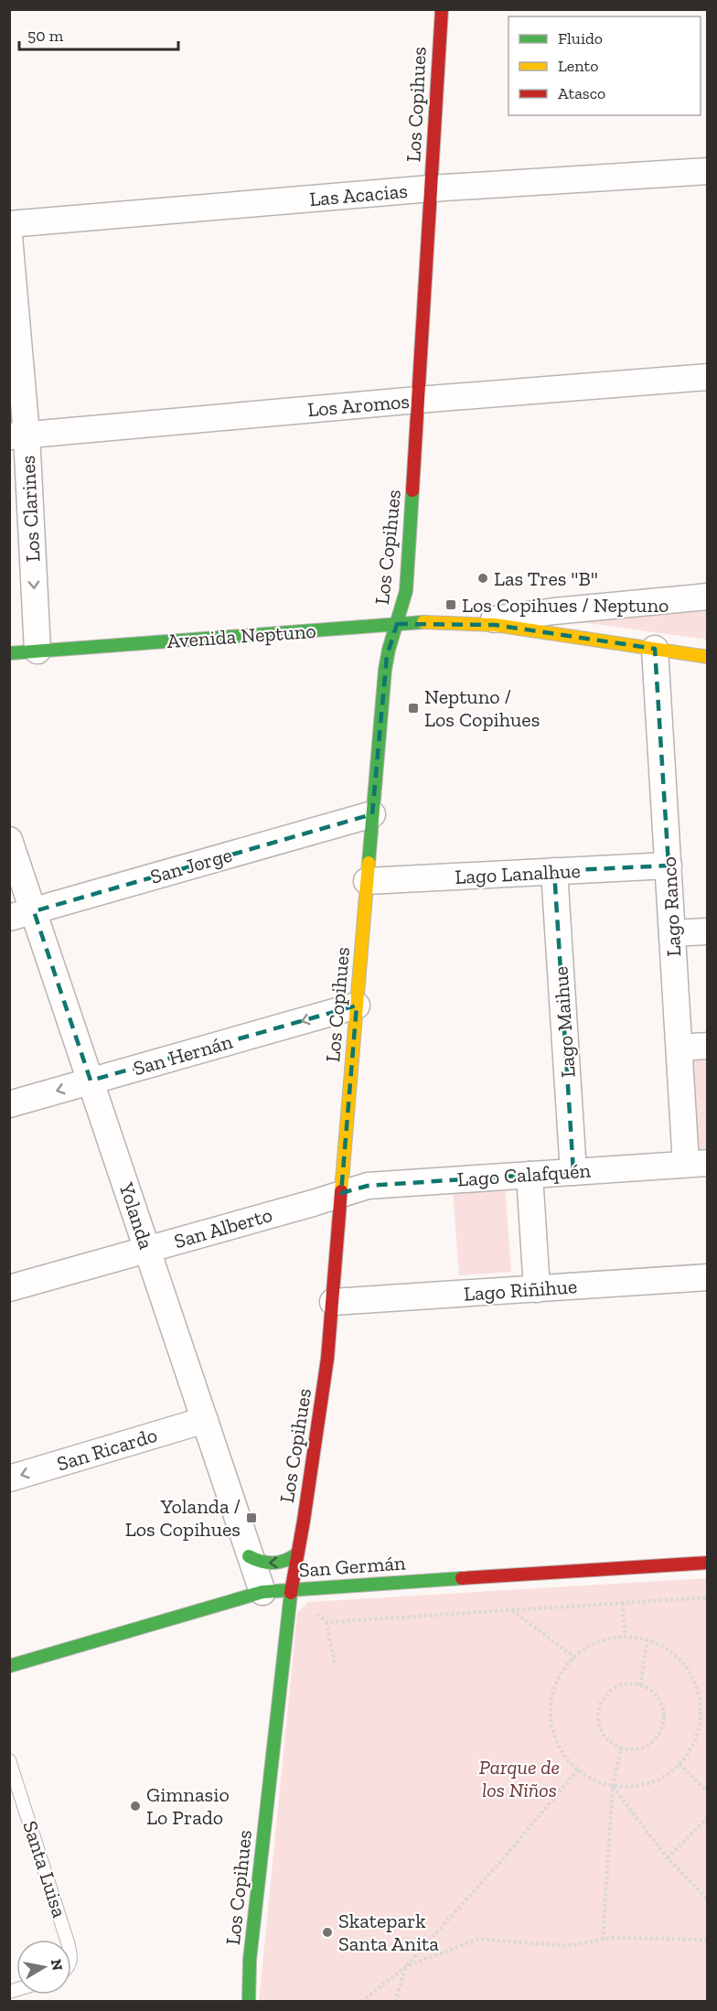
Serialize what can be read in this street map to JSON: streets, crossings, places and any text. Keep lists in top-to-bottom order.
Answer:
{
  "streets": {
    "street": [
      "Los Copihues",
      "Las Acacias",
      "Los Aromos",
      "Los Clarines",
      "Avenida Neptuno",
      "San Jorge",
      "Lago Lanalhue",
      "Lago Ranco",
      "Lago Maihue",
      "San Hernán",
      "Lago Calafquén",
      "Yolanda",
      "San Alberto",
      "Lago Riñihue",
      "San Ricardo",
      "San Germán"
    ],
    "lane": ["Santa Luisa"]
  },
  "crossings": [
    ["Los Copihues", "Las Acacias"],
    ["Los Copihues", "Los Aromos"],
    ["Los Copihues", "Avenida Neptuno"],
    ["Los Copihues", "San Jorge"],
    ["Los Copihues", "Lago Lanalhue"],
    ["Los Copihues", "San Hernán"],
    ["Los Copihues", "Lago Calafquén"],
    ["Los Copihues", "San Alberto"],
    ["Los Copihues", "Lago Riñihue"],
    ["Los Copihues", "San Germán"],
    ["Los Aromos", "Los Clarines"],
    ["Los Clarines", "Avenida Neptuno"],
    ["Avenida Neptuno", "Lago Ranco"],
    ["San Jorge", "Yolanda"],
    ["Lago Lanalhue", "Lago Ranco"],
    ["Lago Lanalhue", "Lago Maihue"],
    ["Lago Ranco", "Lago Calafquén"],
    ["Lago Maihue", "Lago Calafquén"],
    ["San Hernán", "Yolanda"],
    ["Lago Calafquén", "San Alberto"],
    ["Yolanda", "San Alberto"],
    ["Yolanda", "San Ricardo"],
    ["Yolanda", "San Germán"]
  ],
  "one_way": ["Los Clarines", "San Hernán", "San Ricardo"],
  "parks": ["Parque de los Niños"],
  "places": {
    "other": ["Las Tres \"B\"", "Gimnasio Lo Prado", "Skatepark Santa Anita"],
    "transit": ["Los Copihues / Neptuno", "Neptuno / Los Copihues", "Yolanda / Los Copihues"]
  },
  "legend": ["Fluido", "Lento", "Atasco"],
  "scale_bar": "50 m",
  "north": "right"
}
